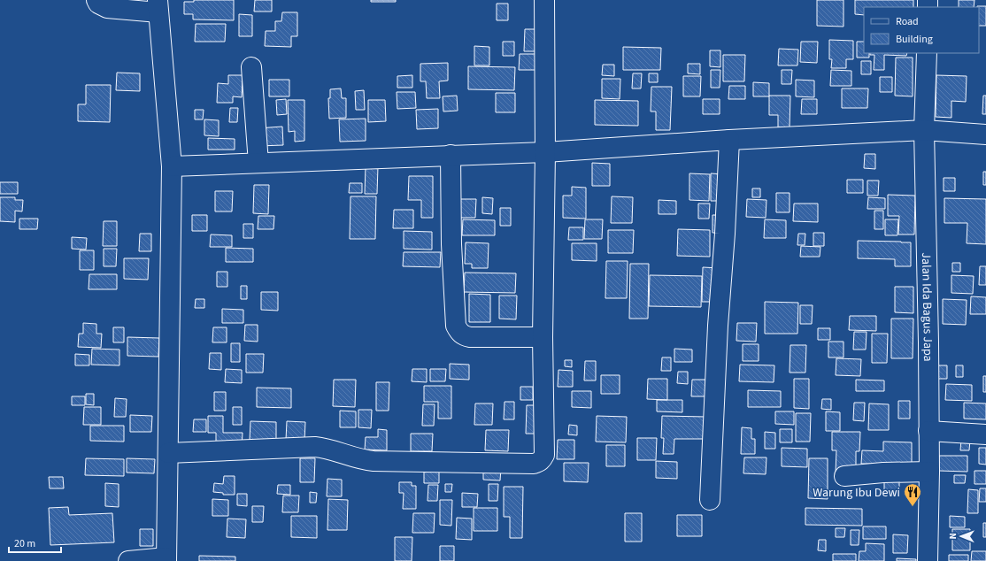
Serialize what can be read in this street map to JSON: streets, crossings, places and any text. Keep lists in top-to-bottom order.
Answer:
{
  "streets": {
    "street": ["Jalan Ida Bagus Japa"]
  },
  "places": {
    "restaurant": ["Warung Ibu Dewi"]
  },
  "legend": ["Road", "Building"],
  "scale_bar": "20 m",
  "north": "left"
}
